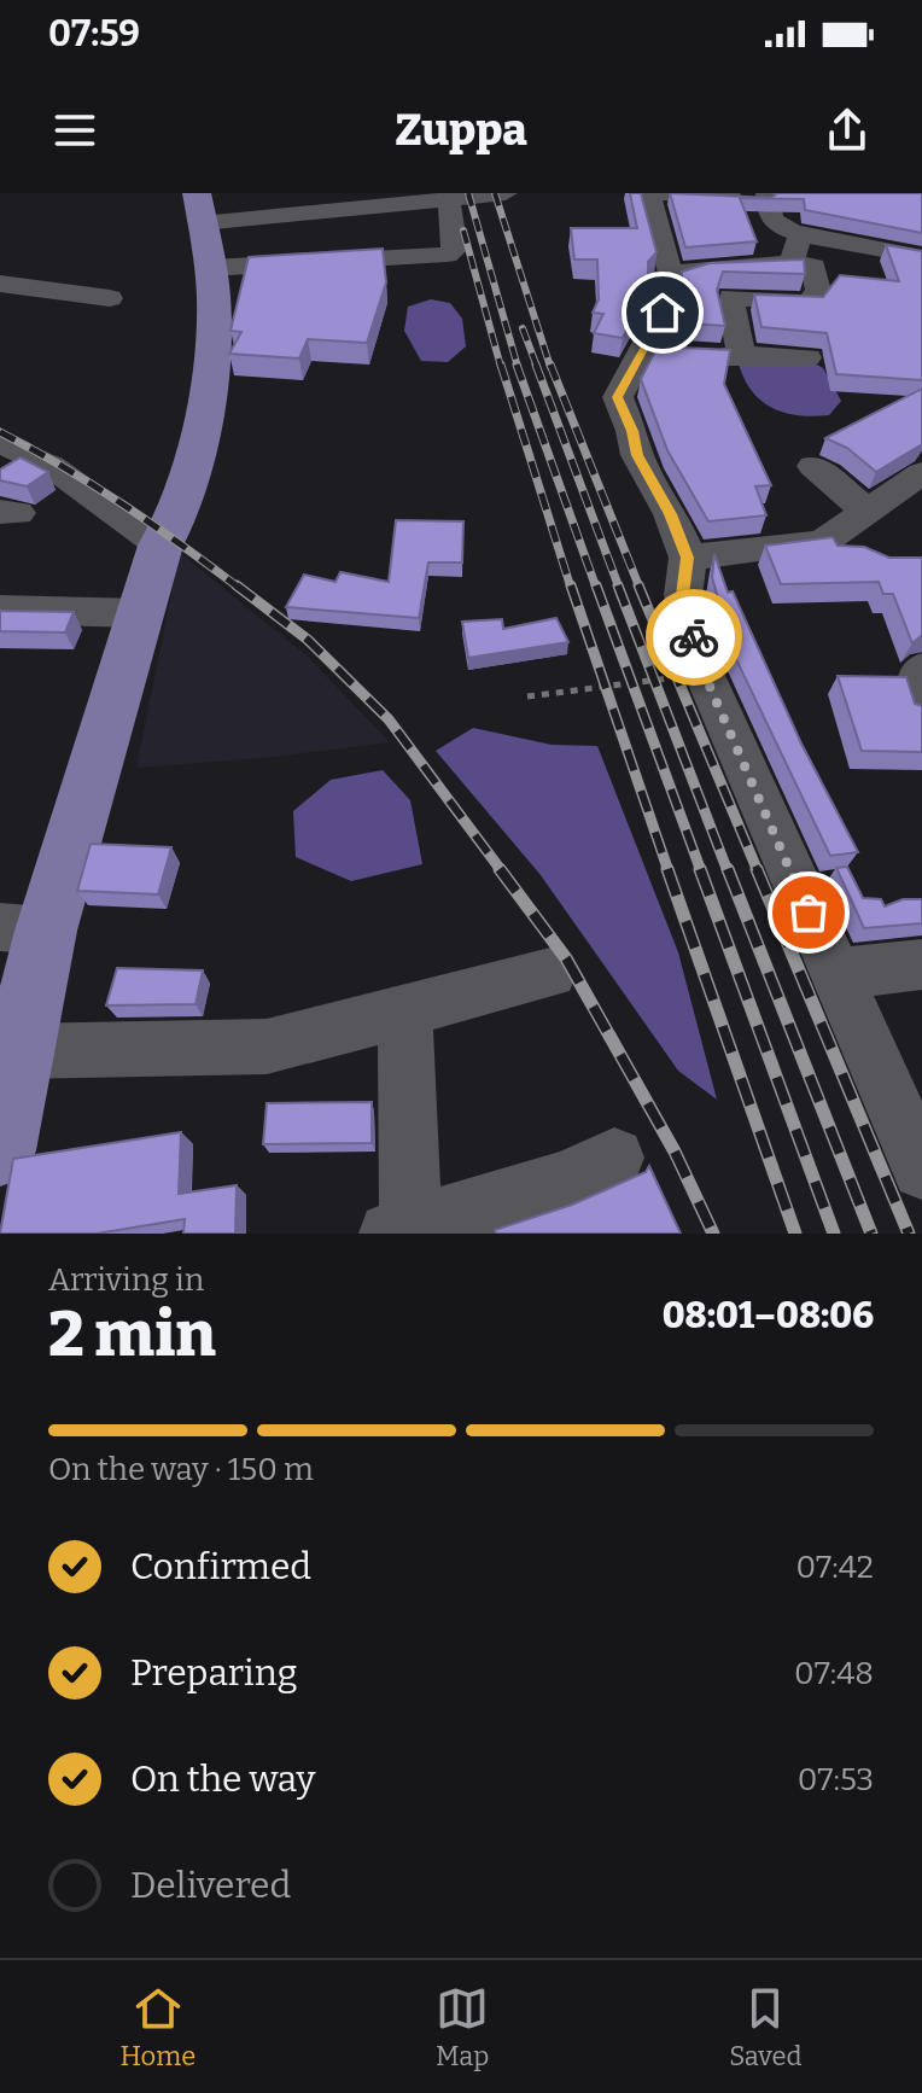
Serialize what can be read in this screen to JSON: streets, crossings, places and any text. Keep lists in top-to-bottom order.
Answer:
{
  "page": {
    "status": "07:59",
    "header": "Zuppa",
    "heading": ["2 min", "Arriving in", "08:01–08:06"],
    "bar": "On the way · 150 m",
    "list": [
      ["Confirmed", "07:42"],
      ["Preparing", "07:48"],
      ["On the way", "07:53"],
      "Delivered"
    ],
    "tabs": ["Home", "Map", "Saved"]
  }
}
